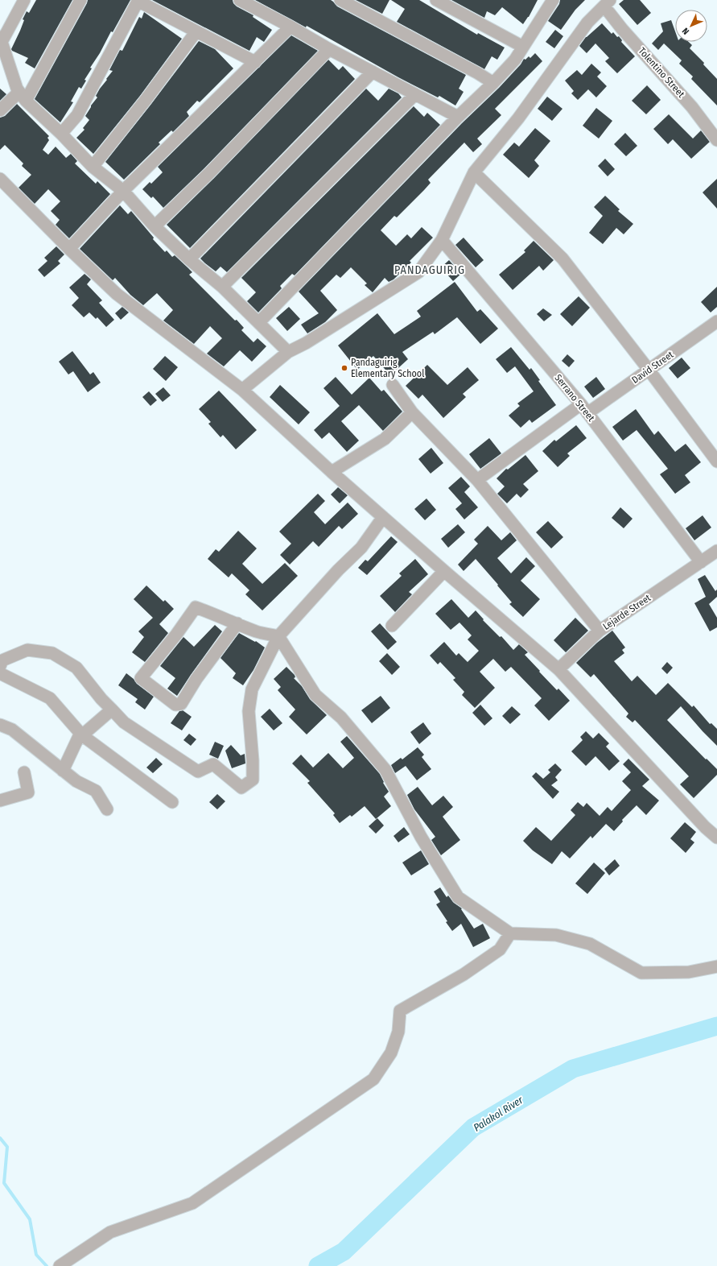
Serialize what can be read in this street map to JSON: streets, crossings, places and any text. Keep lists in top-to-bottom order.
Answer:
{
  "streets": {
    "street": [
      "Tolentino Street",
      "David Street",
      "Serrano Street",
      "Lejarde Street"
    ]
  },
  "crossings": [
    ["David Street", "Serrano Street"],
    ["Serrano Street", "Lejarde Street"]
  ],
  "districts": ["PANDAGUIRIG"],
  "water": ["Palakol River"],
  "places": ["Pandaguirig Elementary School"],
  "north": "bottom left"
}
